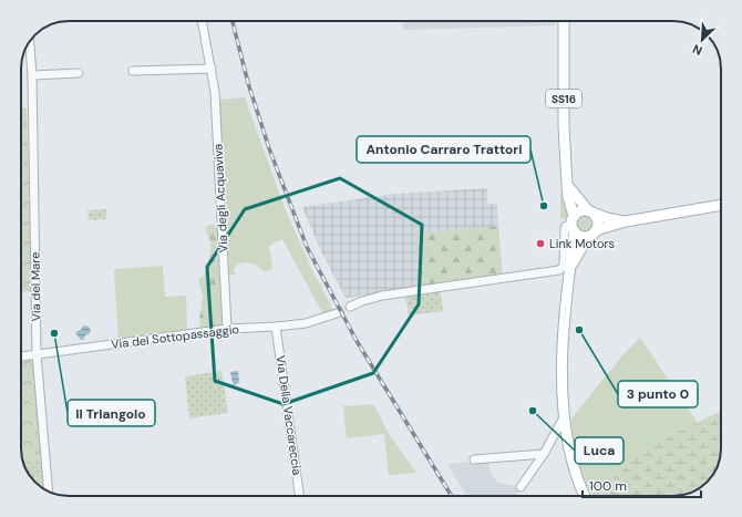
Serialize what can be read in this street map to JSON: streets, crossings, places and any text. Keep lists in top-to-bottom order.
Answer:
{
  "streets": {
    "main road": ["SS16"],
    "street": [
      "Via degli Acquaviva",
      "Via del Mare",
      "Via del Sottopassaggio",
      "Via Della Vaccareccia"
    ]
  },
  "crossings": [
    ["Via degli Acquaviva", "Via del Sottopassaggio"],
    ["Via del Mare", "Via del Sottopassaggio"],
    ["Via del Sottopassaggio", "Via Della Vaccareccia"]
  ],
  "places": [
    "Antonio Carraro Trattori",
    "Link Motors",
    "3 punto 0",
    "Il Triangolo",
    "Luca"
  ],
  "scale_bar": "100 m",
  "north": "bottom left"
}
